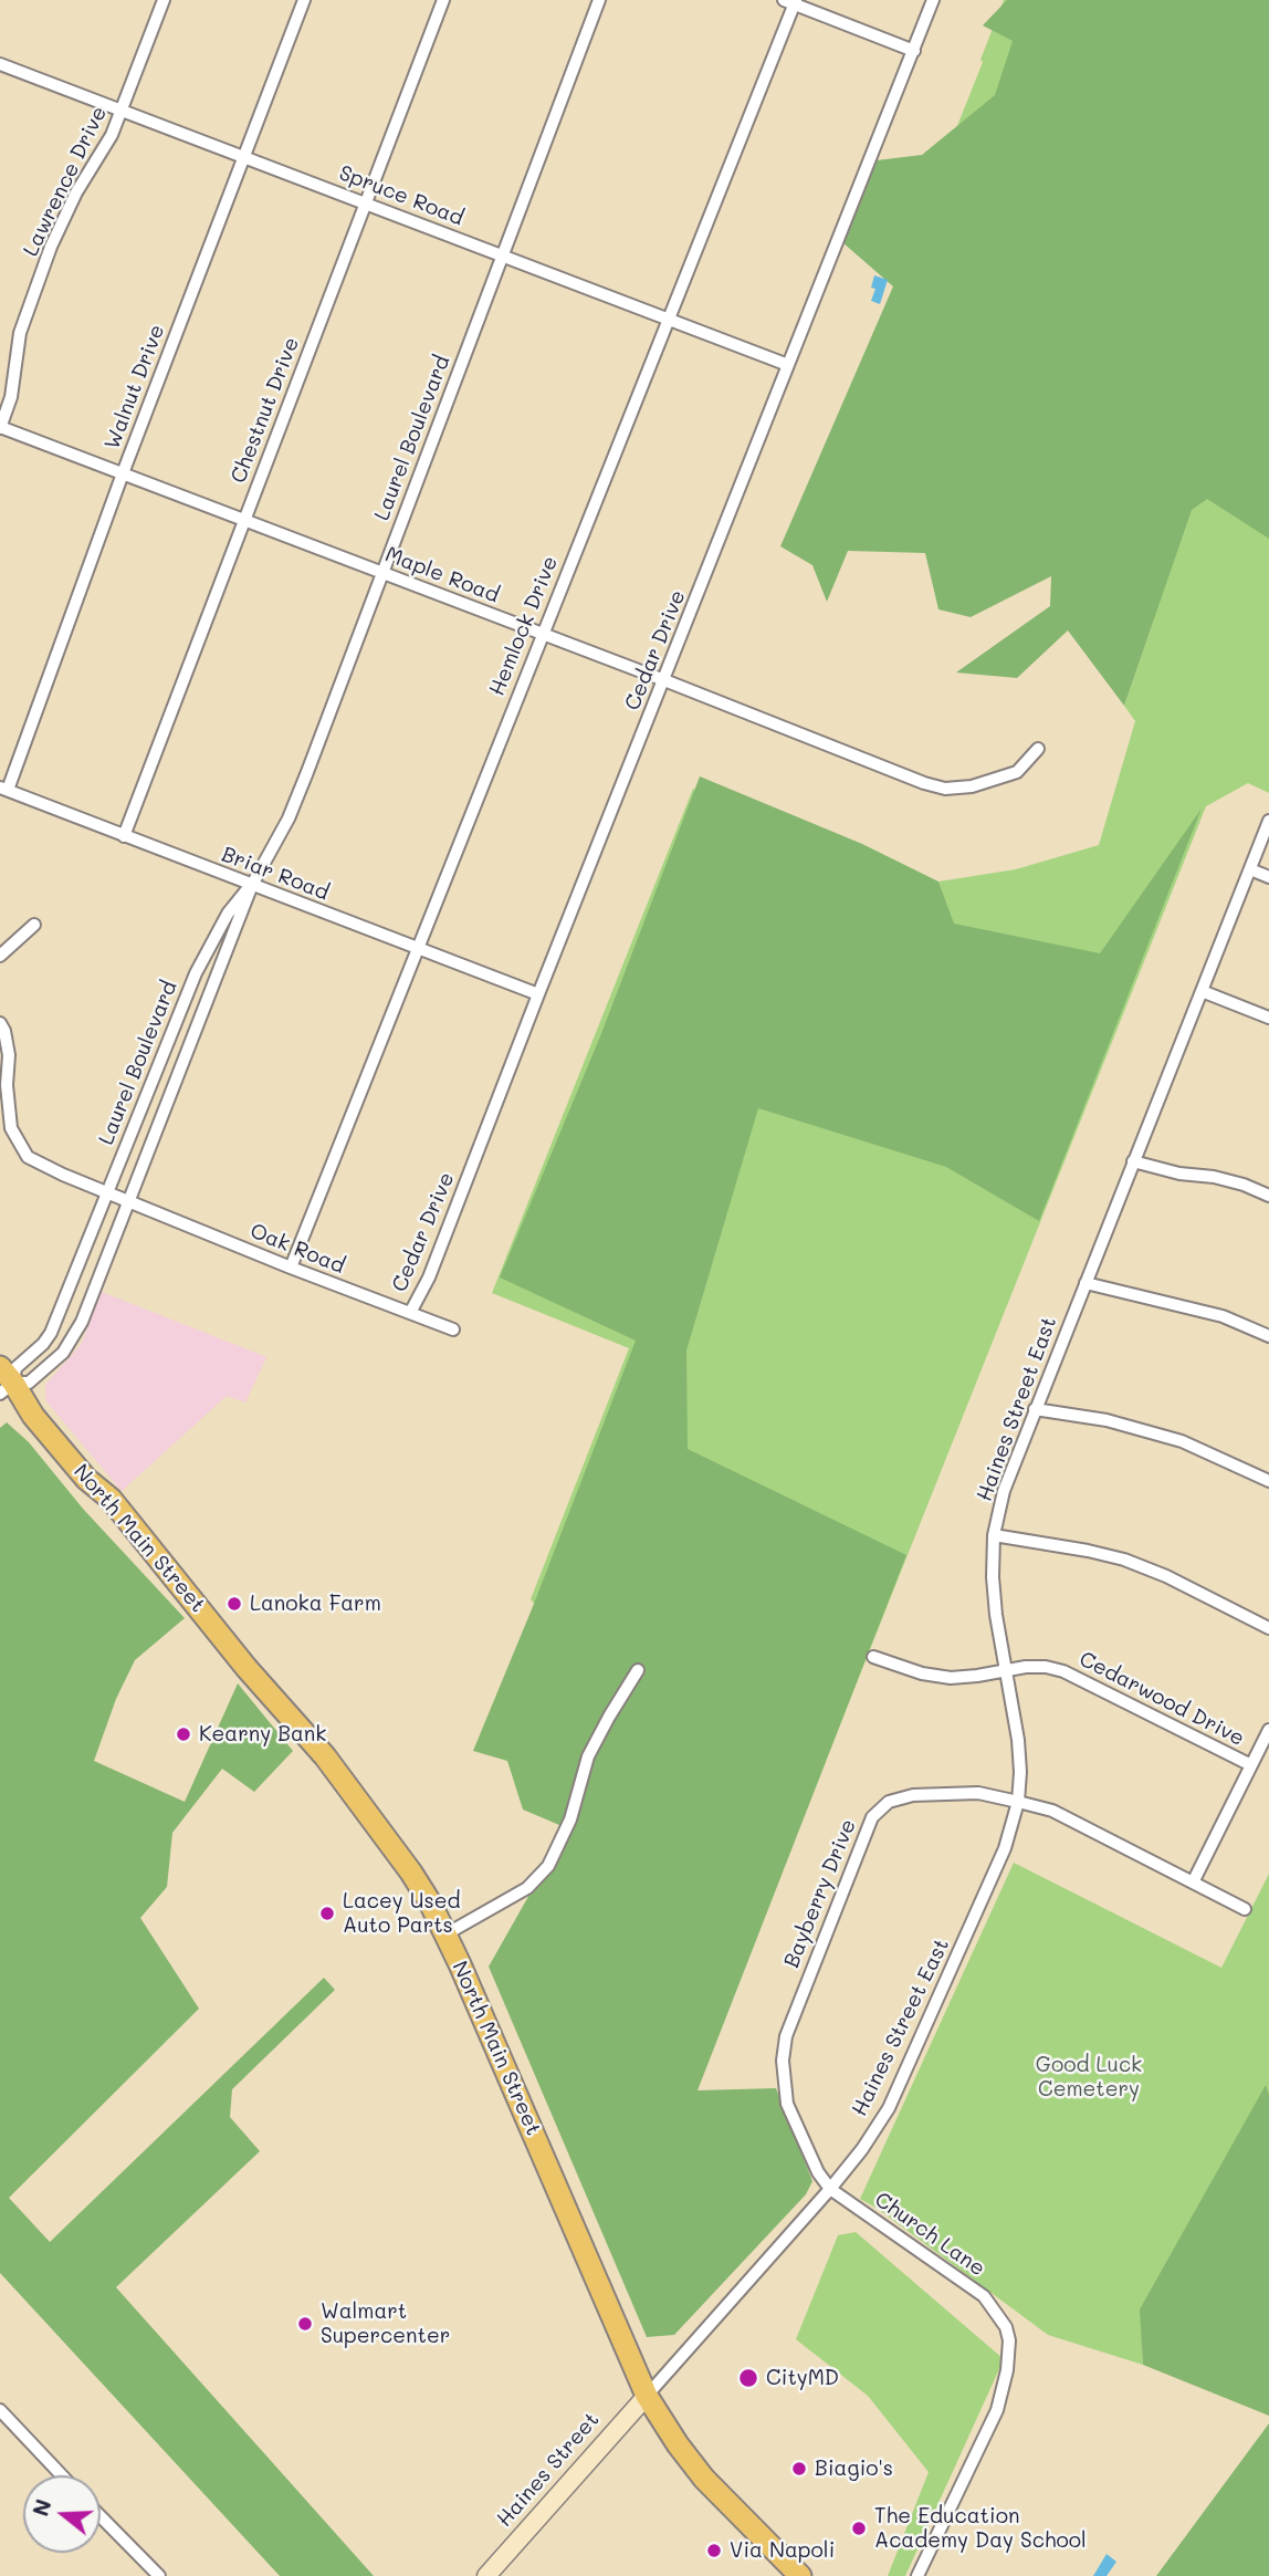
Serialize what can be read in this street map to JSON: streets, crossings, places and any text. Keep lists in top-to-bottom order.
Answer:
{
  "streets": {
    "highway": ["North Main Street"],
    "street": [
      "Lawrence Drive",
      "Spruce Road",
      "Walnut Drive",
      "Chestnut Drive",
      "Laurel Boulevard",
      "Maple Road",
      "Hemlock Drive",
      "Cedar Drive",
      "Briar Road",
      "Oak Road",
      "Haines Street East",
      "Cedarwood Drive",
      "Bayberry Drive",
      "Church Lane",
      "Haines Street"
    ]
  },
  "crossings": [
    ["Lawrence Drive", "Spruce Road"],
    ["Lawrence Drive", "Maple Road"],
    ["Spruce Road", "Walnut Drive"],
    ["Spruce Road", "Chestnut Drive"],
    ["Spruce Road", "Laurel Boulevard"],
    ["Spruce Road", "Hemlock Drive"],
    ["Spruce Road", "Cedar Drive"],
    ["Walnut Drive", "Maple Road"],
    ["Walnut Drive", "Briar Road"],
    ["Chestnut Drive", "Maple Road"],
    ["Chestnut Drive", "Briar Road"],
    ["Laurel Boulevard", "Maple Road"],
    ["Laurel Boulevard", "Briar Road"],
    ["Laurel Boulevard", "Oak Road"],
    ["Laurel Boulevard", "North Main Street"],
    ["Maple Road", "Hemlock Drive"],
    ["Maple Road", "Cedar Drive"],
    ["Hemlock Drive", "Briar Road"],
    ["Hemlock Drive", "Oak Road"],
    ["Cedar Drive", "Briar Road"],
    ["Cedar Drive", "Oak Road"],
    ["Haines Street East", "North Main Street"],
    ["Haines Street East", "Cedarwood Drive"],
    ["Haines Street East", "Bayberry Drive"],
    ["Haines Street East", "Church Lane"],
    ["Haines Street East", "Haines Street"],
    ["North Main Street", "Haines Street"],
    ["Bayberry Drive", "Church Lane"]
  ],
  "parks": ["Good Luck Cemetery"],
  "places": [
    "Lanoka Farm",
    "Kearny Bank",
    "Lacey Used Auto Parts",
    "Walmart Supercenter",
    "CityMD",
    "Biagio's",
    "The Education Academy Day School",
    "Via Napoli"
  ],
  "north": "left"
}
